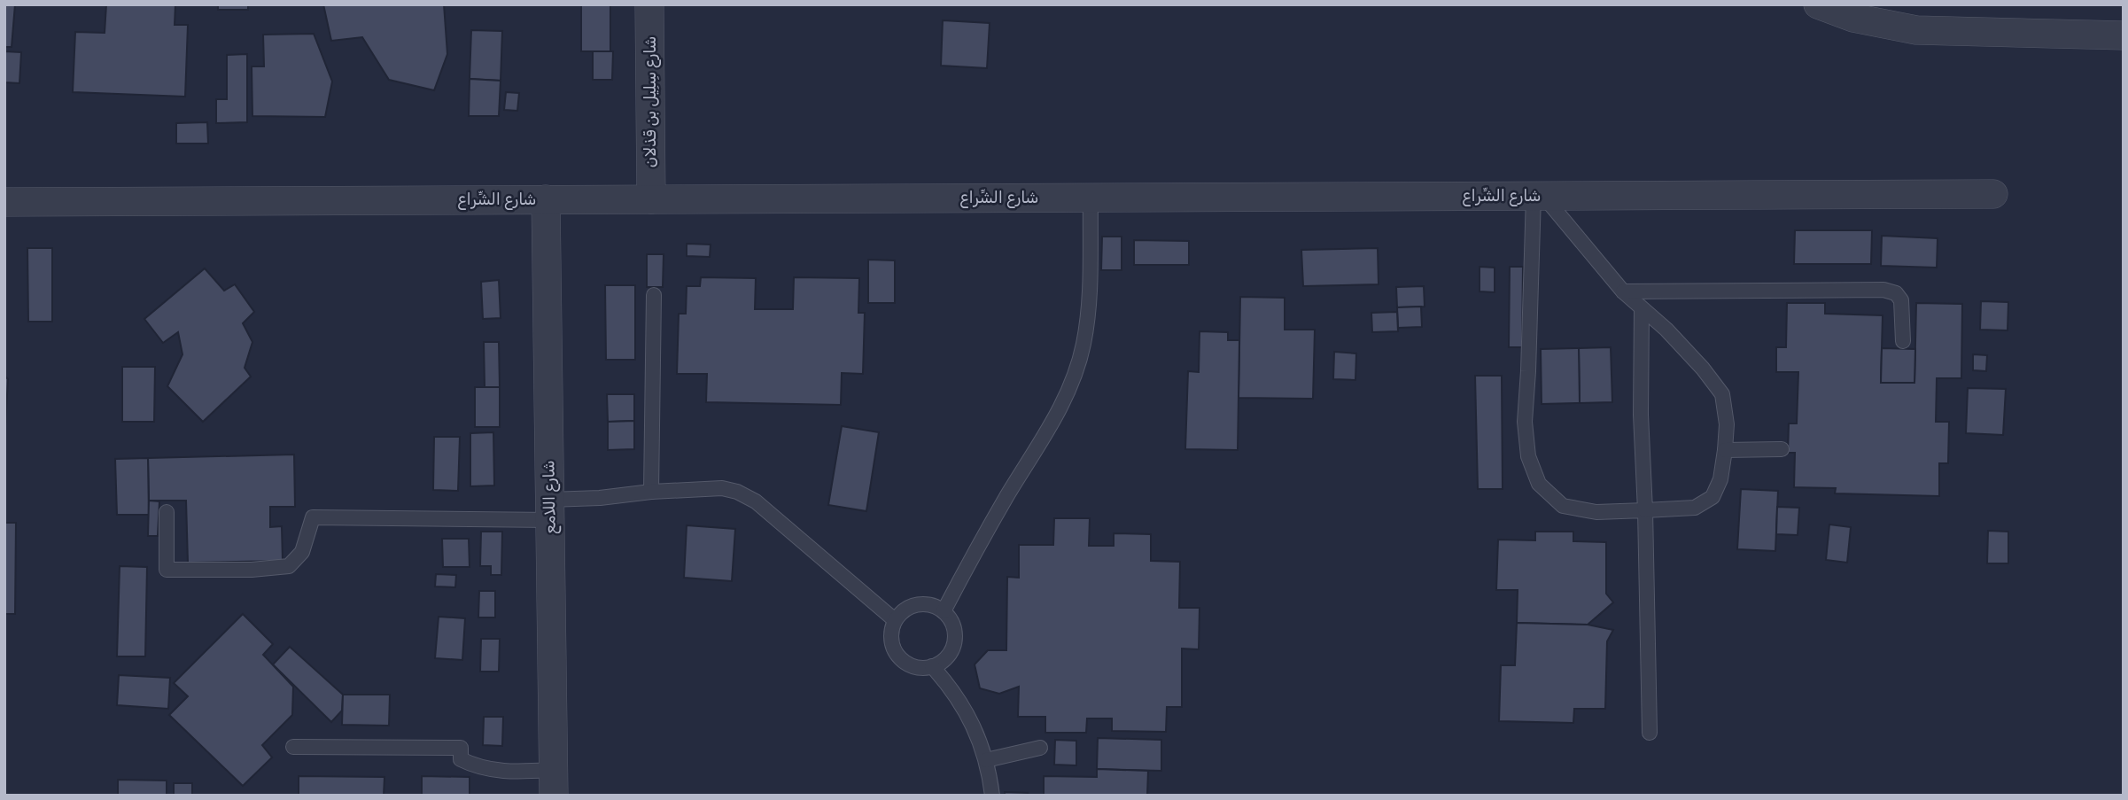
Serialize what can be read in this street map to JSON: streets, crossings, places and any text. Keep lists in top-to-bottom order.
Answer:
{
  "streets": {
    "street": ["شارع سِلِيل بن قَذلان", "شارع الشِّراع", "شارع اللامع"]
  },
  "crossings": [
    ["شارع سِلِيل بن قَذلان", "شارع الشِّراع"],
    ["شارع الشِّراع", "شارع اللامع"]
  ]
}
